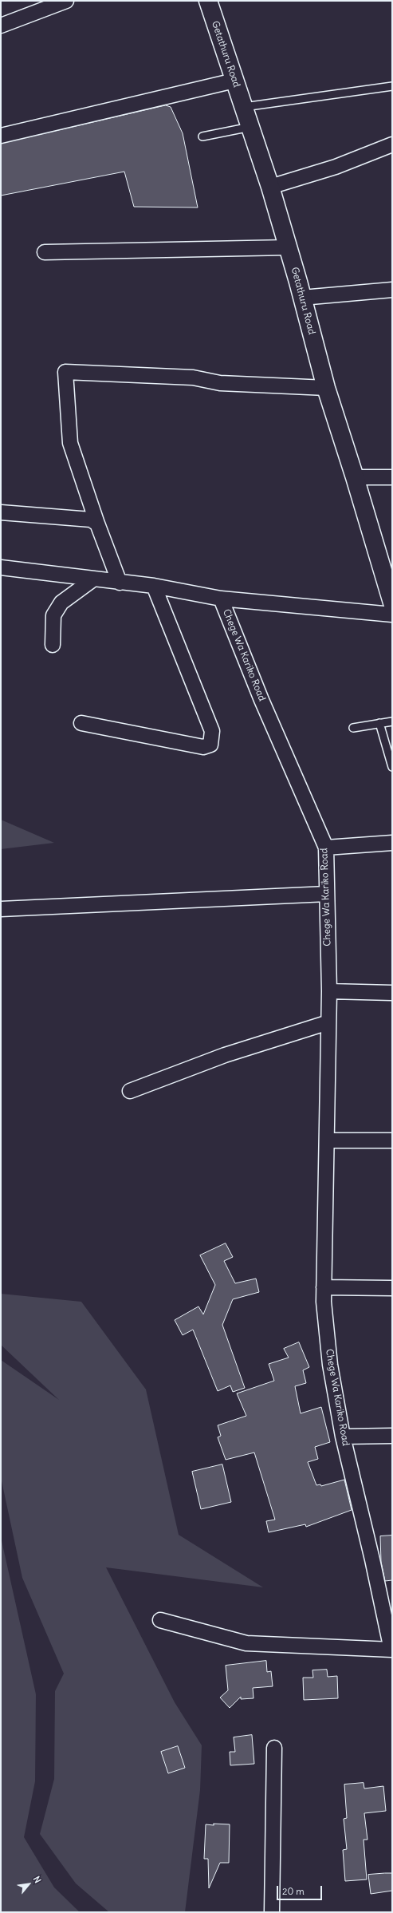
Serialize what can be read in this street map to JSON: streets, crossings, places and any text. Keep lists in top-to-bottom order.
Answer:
{
  "streets": {
    "main road": ["Getathuru Road"],
    "street": ["Chege Wa Kariko Road"]
  },
  "scale_bar": "20 m",
  "north": "top right"
}
